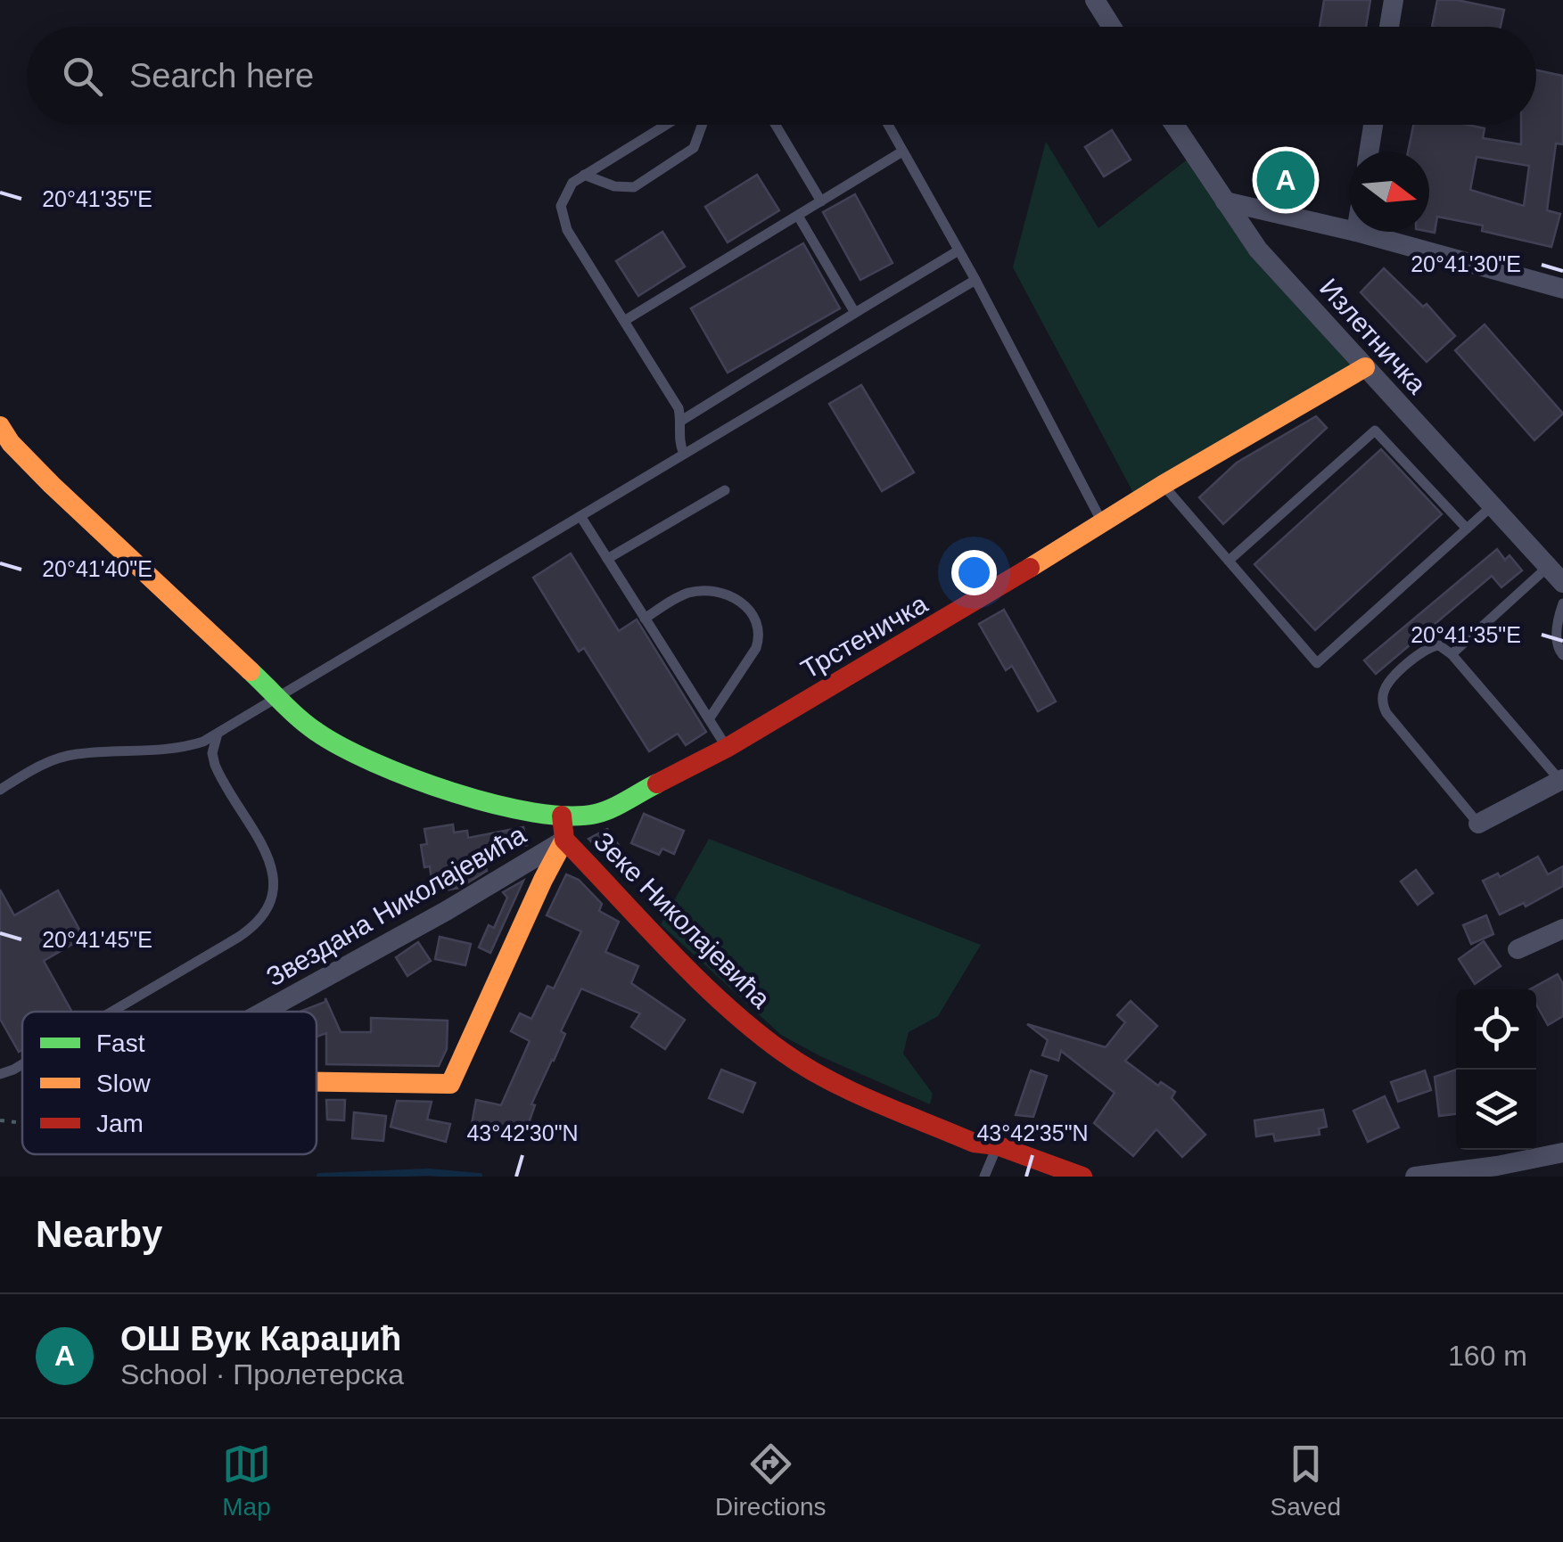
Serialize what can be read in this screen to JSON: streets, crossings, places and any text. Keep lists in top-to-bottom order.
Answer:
{
  "streets": {
    "street": [
      "Излетничка",
      "Трстеничка",
      "Звездана Николајевића",
      "Зеке Николајевића"
    ]
  },
  "crossings": [
    ["Излетничка", "Трстеничка"],
    ["Трстеничка", "Звездана Николајевића"],
    ["Трстеничка", "Зеке Николајевића"],
    ["Звездана Николајевића", "Зеке Николајевића"]
  ],
  "legend": ["Fast", "Slow", "Jam"],
  "north": "right",
  "page": {
    "search": "Search here",
    "pins": "A",
    "heading": "Nearby",
    "list": [
      {
        "mark": "A",
        "name": "ОШ Вук Караџић",
        "note": "School · Пролетерска",
        "value": "160 m"
      }
    ],
    "nav": ["Map", "Directions", "Saved"]
  },
  "coordinates": [
    "20°41'35\"E",
    "20°41'30\"E",
    "20°41'40\"E",
    "20°41'45\"E",
    "43°42'30\"N",
    "43°42'35\"N"
  ]
}
